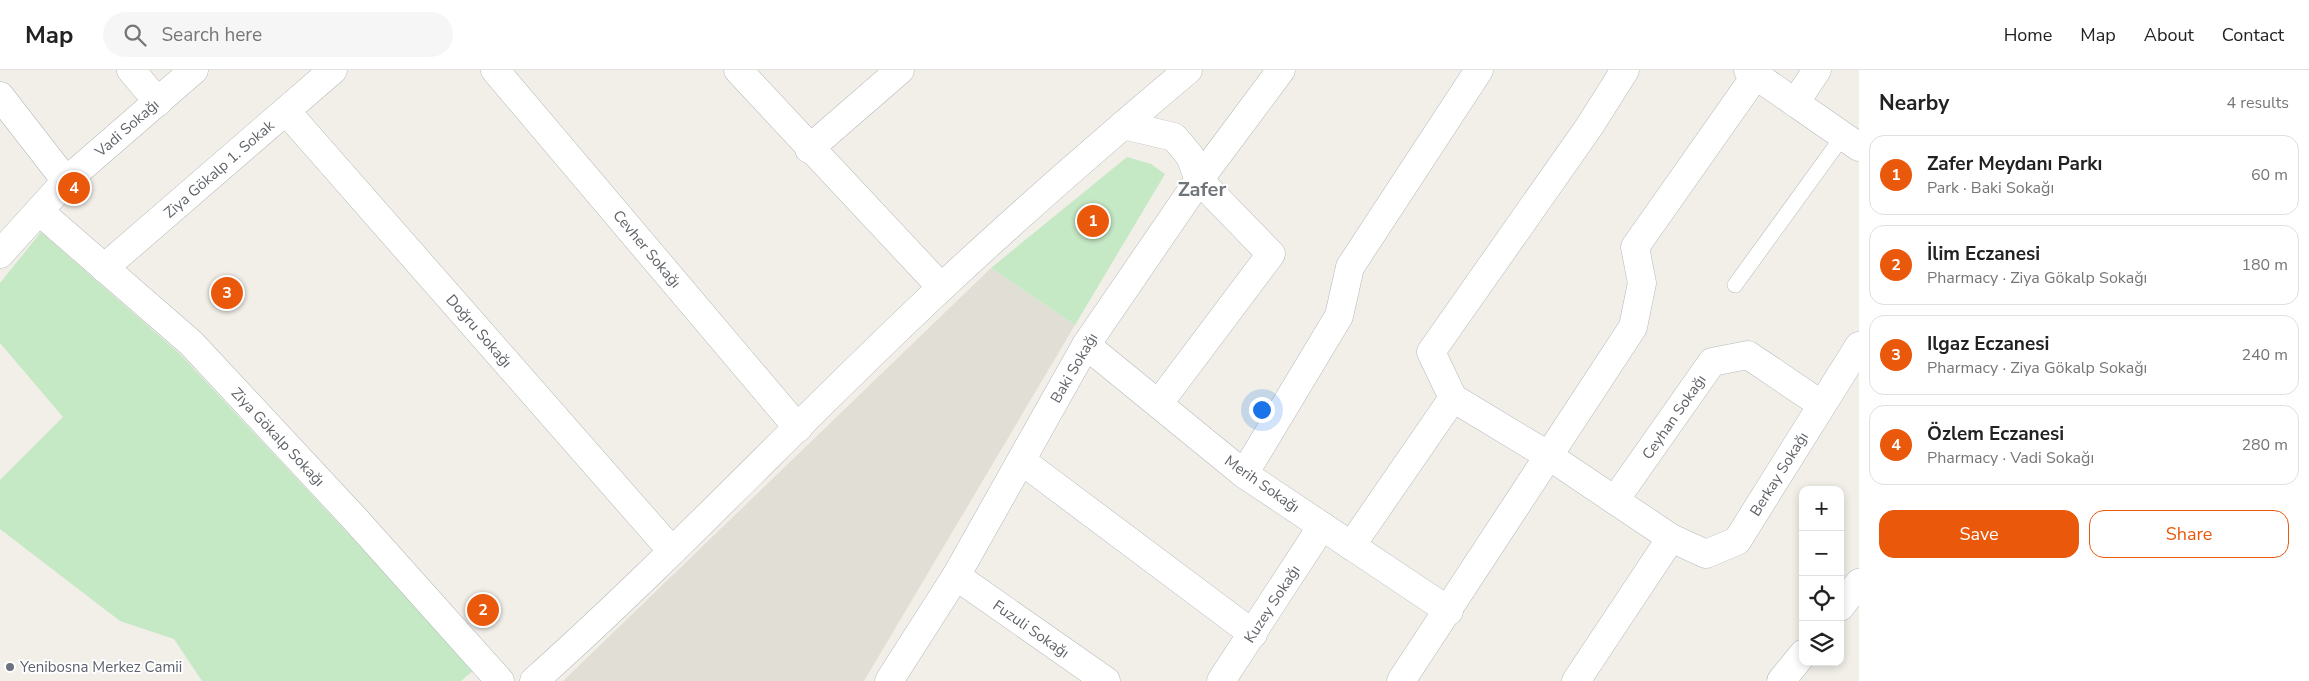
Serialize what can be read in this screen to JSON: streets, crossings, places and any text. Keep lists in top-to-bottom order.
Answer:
{
  "streets": {
    "street": [
      "Vadi Sokağı",
      "Ziya Gökalp 1. Sokak",
      "Cevher Sokağı",
      "Doğru Sokağı",
      "Baki Sokağı",
      "Ceyhan Sokağı",
      "Ziya Gökalp Sokağı",
      "Berkay Sokağı",
      "Merih Sokağı",
      "Kuzey Sokağı",
      "Fuzuli Sokağı"
    ]
  },
  "crossings": [
    ["Vadi Sokağı", "Ziya Gökalp Sokağı"],
    ["Ziya Gökalp 1. Sokak", "Doğru Sokağı"],
    ["Ziya Gökalp 1. Sokak", "Ziya Gökalp Sokağı"],
    ["Baki Sokağı", "Merih Sokağı"],
    ["Baki Sokağı", "Fuzuli Sokağı"],
    ["Ceyhan Sokağı", "Berkay Sokağı"],
    ["Merih Sokağı", "Kuzey Sokağı"]
  ],
  "districts": ["Zafer"],
  "places": ["Yenibosna Merkez Camii"],
  "page": {
    "header": "Map",
    "search": "Search here",
    "nav": [
      "Home",
      "Map",
      "About",
      "Contact"
    ],
    "heading": ["Nearby", "4 results"],
    "list": [
      {
        "mark": "1",
        "name": "Zafer Meydanı Parkı",
        "note": "Park · Baki Sokağı",
        "value": "60 m"
      },
      {
        "mark": "2",
        "name": "İlim Eczanesi",
        "note": "Pharmacy · Ziya Gökalp Sokağı",
        "value": "180 m"
      },
      {
        "mark": "3",
        "name": "Ilgaz Eczanesi",
        "note": "Pharmacy · Ziya Gökalp Sokağı",
        "value": "240 m"
      },
      {
        "mark": "4",
        "name": "Özlem Eczanesi",
        "note": "Pharmacy · Vadi Sokağı",
        "value": "280 m"
      }
    ],
    "pins": [
      "4",
      "1",
      "3",
      "2"
    ],
    "map_buttons": ["+", "−"],
    "buttons": ["Save", "Share"]
  }
}
